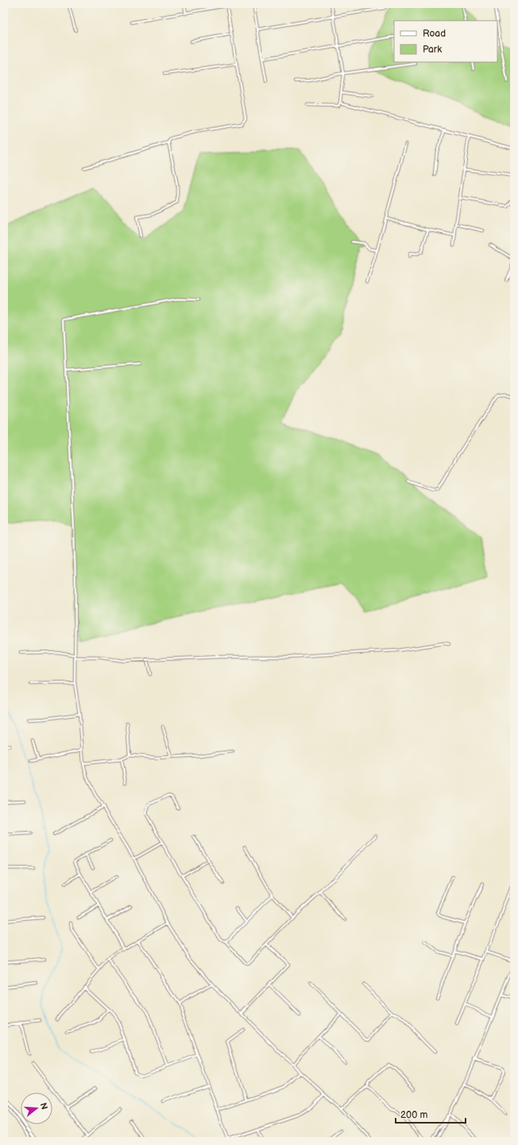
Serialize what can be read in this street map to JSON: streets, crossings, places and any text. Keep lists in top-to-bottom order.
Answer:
{
  "legend": ["Road", "Park"],
  "scale_bar": "200 m",
  "north": "right"
}
